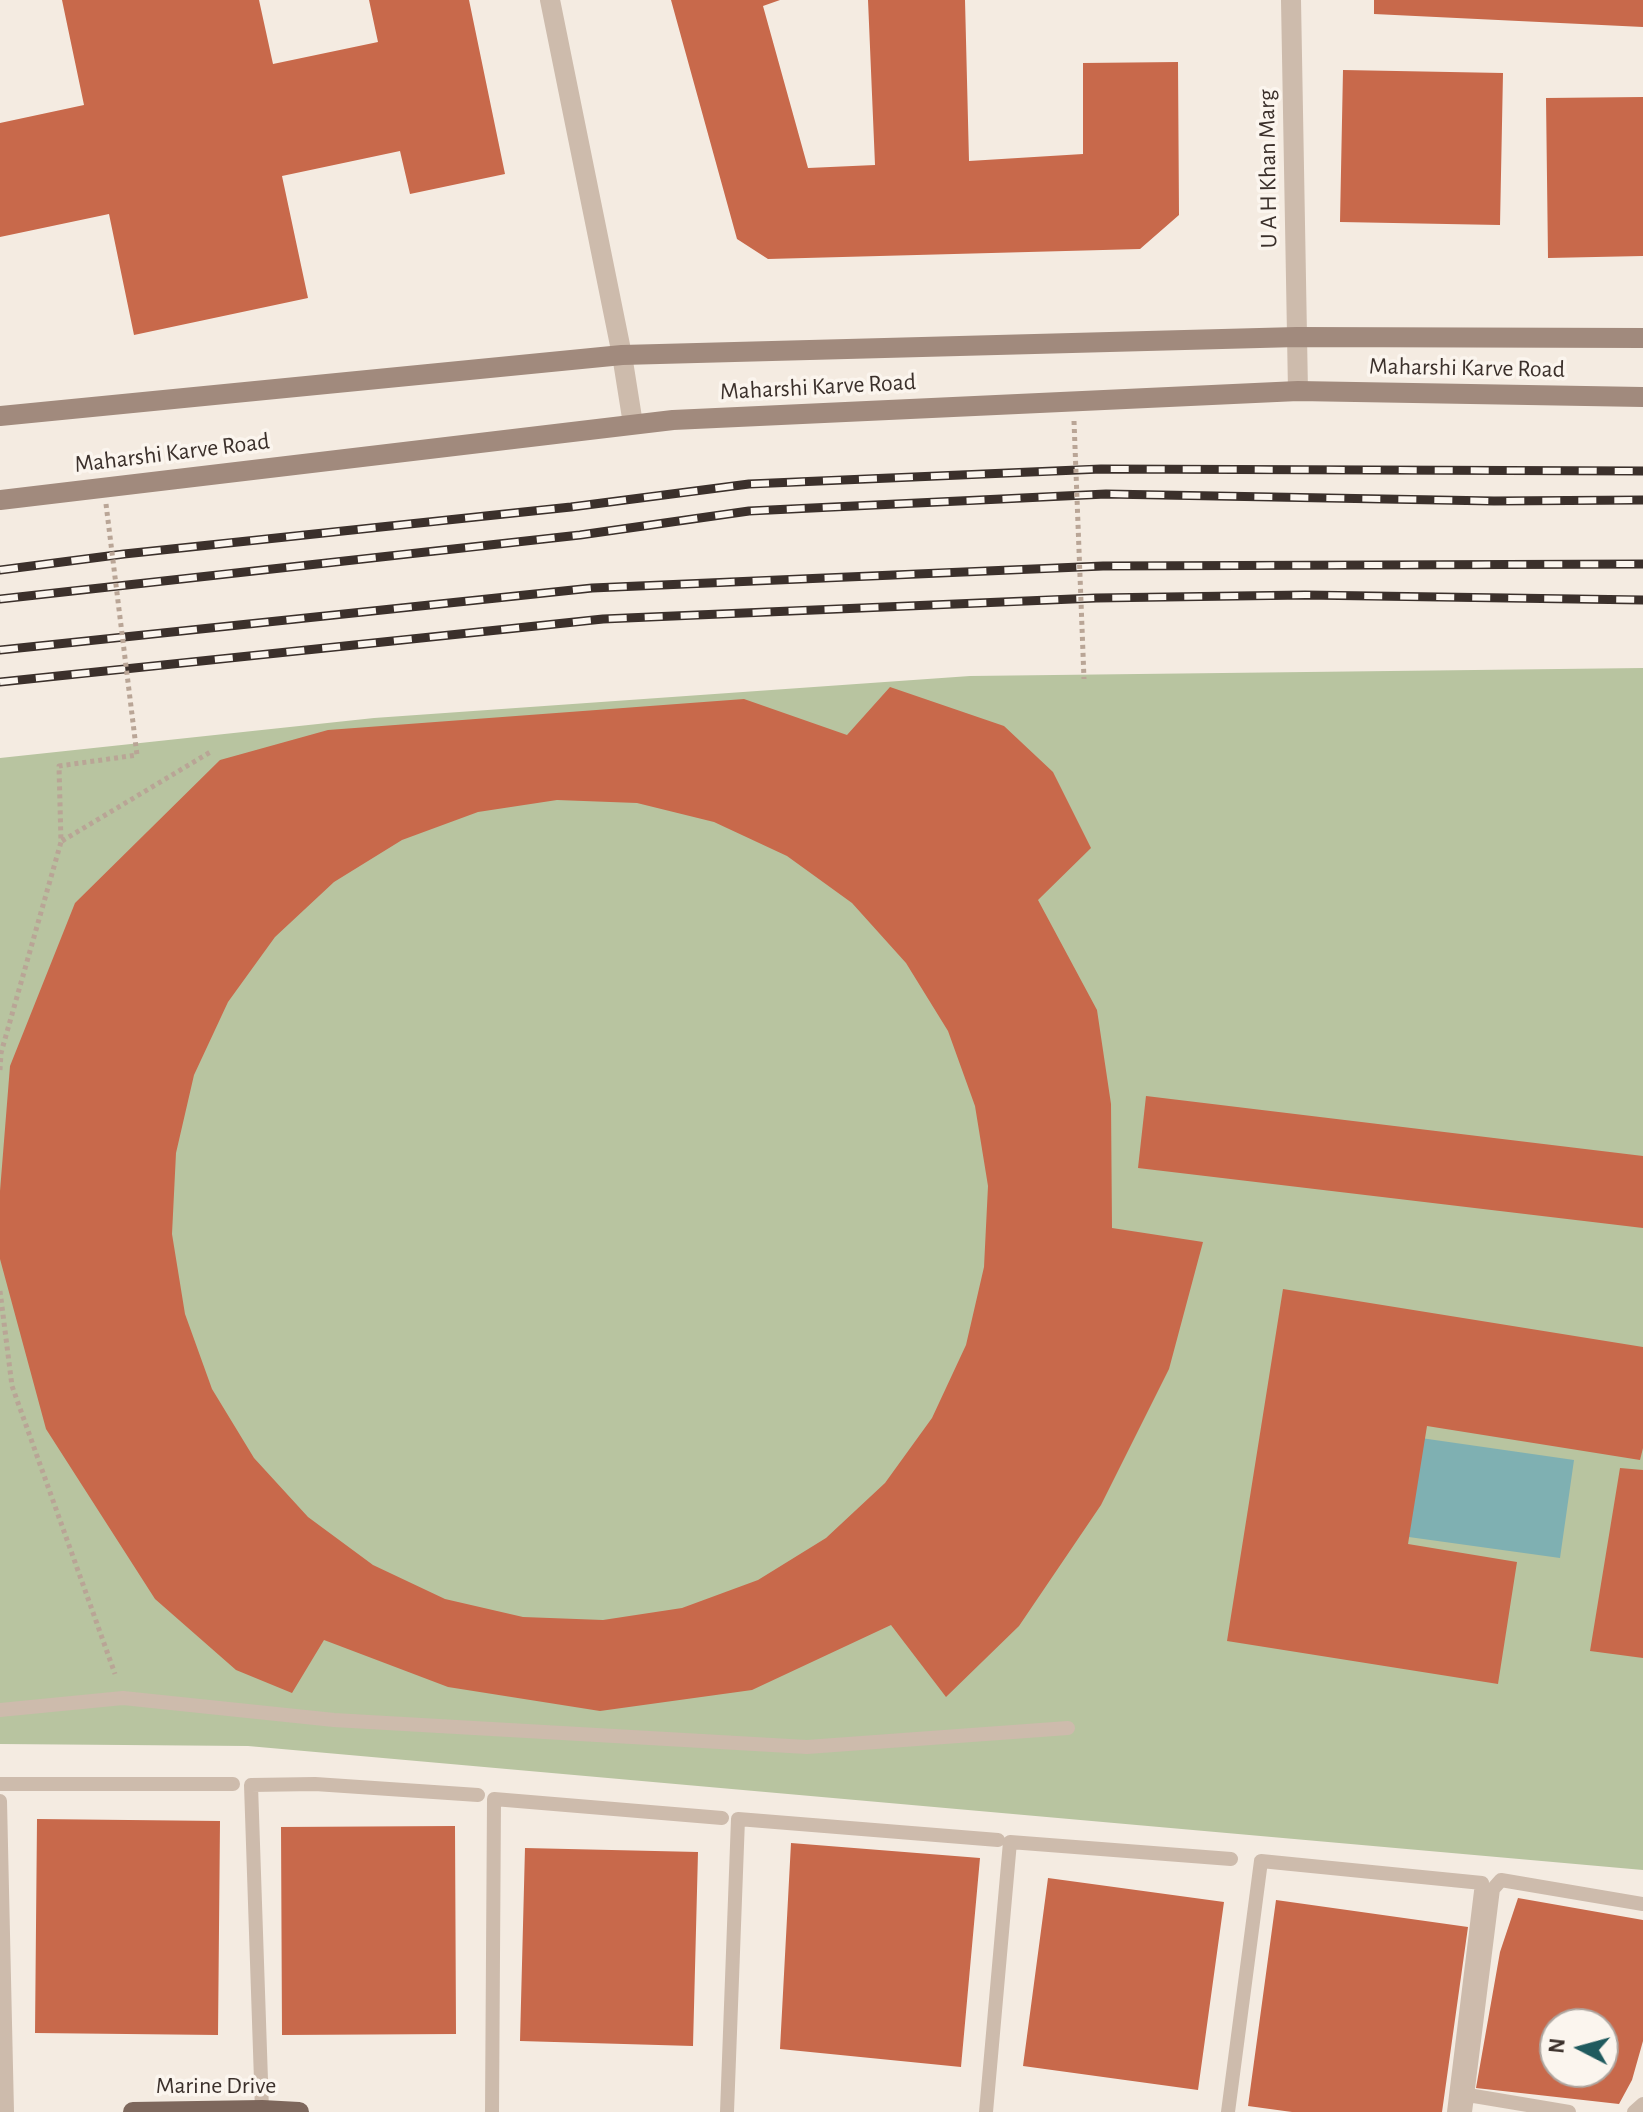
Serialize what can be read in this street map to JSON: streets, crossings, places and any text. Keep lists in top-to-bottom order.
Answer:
{
  "streets": {
    "main road": ["Maharshi Karve Road", "Marine Drive"],
    "street": ["U A H Khan Marg"]
  },
  "crossings": [
    ["U A H Khan Marg", "Maharshi Karve Road"]
  ],
  "north": "left"
}
